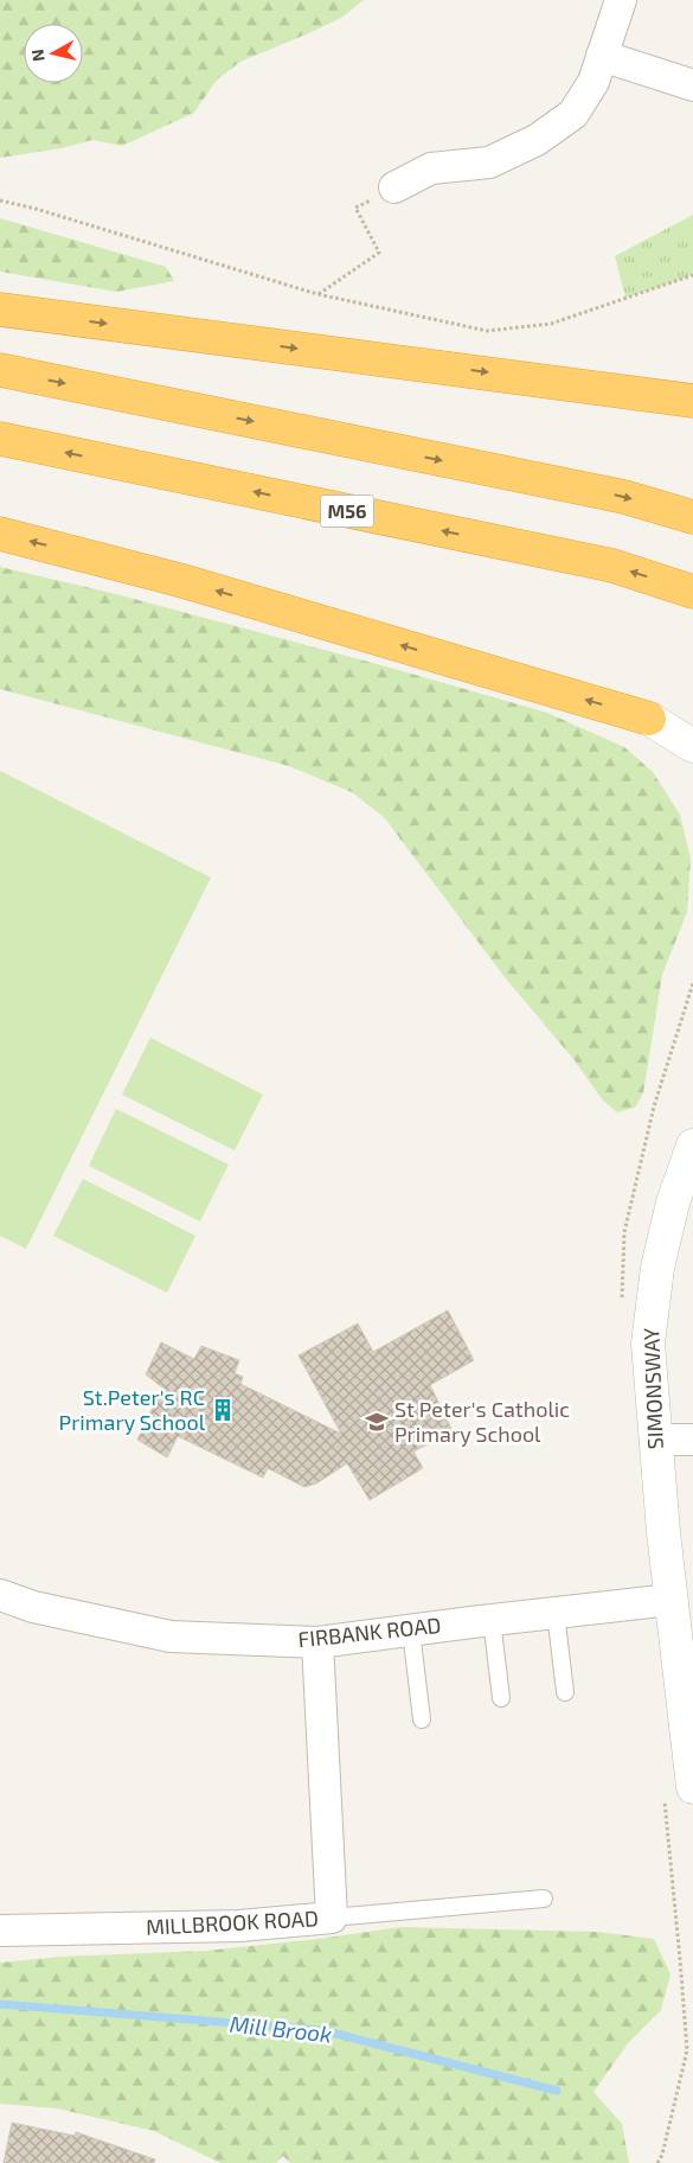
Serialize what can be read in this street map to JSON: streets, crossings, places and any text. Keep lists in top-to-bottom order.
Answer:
{
  "streets": {
    "highway": ["M56"],
    "street": ["SIMONSWAY", "FIRBANK ROAD", "MILLBROOK ROAD"]
  },
  "crossings": [
    ["SIMONSWAY", "FIRBANK ROAD"],
    ["FIRBANK ROAD", "MILLBROOK ROAD"]
  ],
  "water": ["Mill Brook"],
  "places": {
    "building": ["St.Peter's RC Primary School"],
    "school or university": ["St Peter's Catholic Primary School"]
  },
  "north": "left"
}
